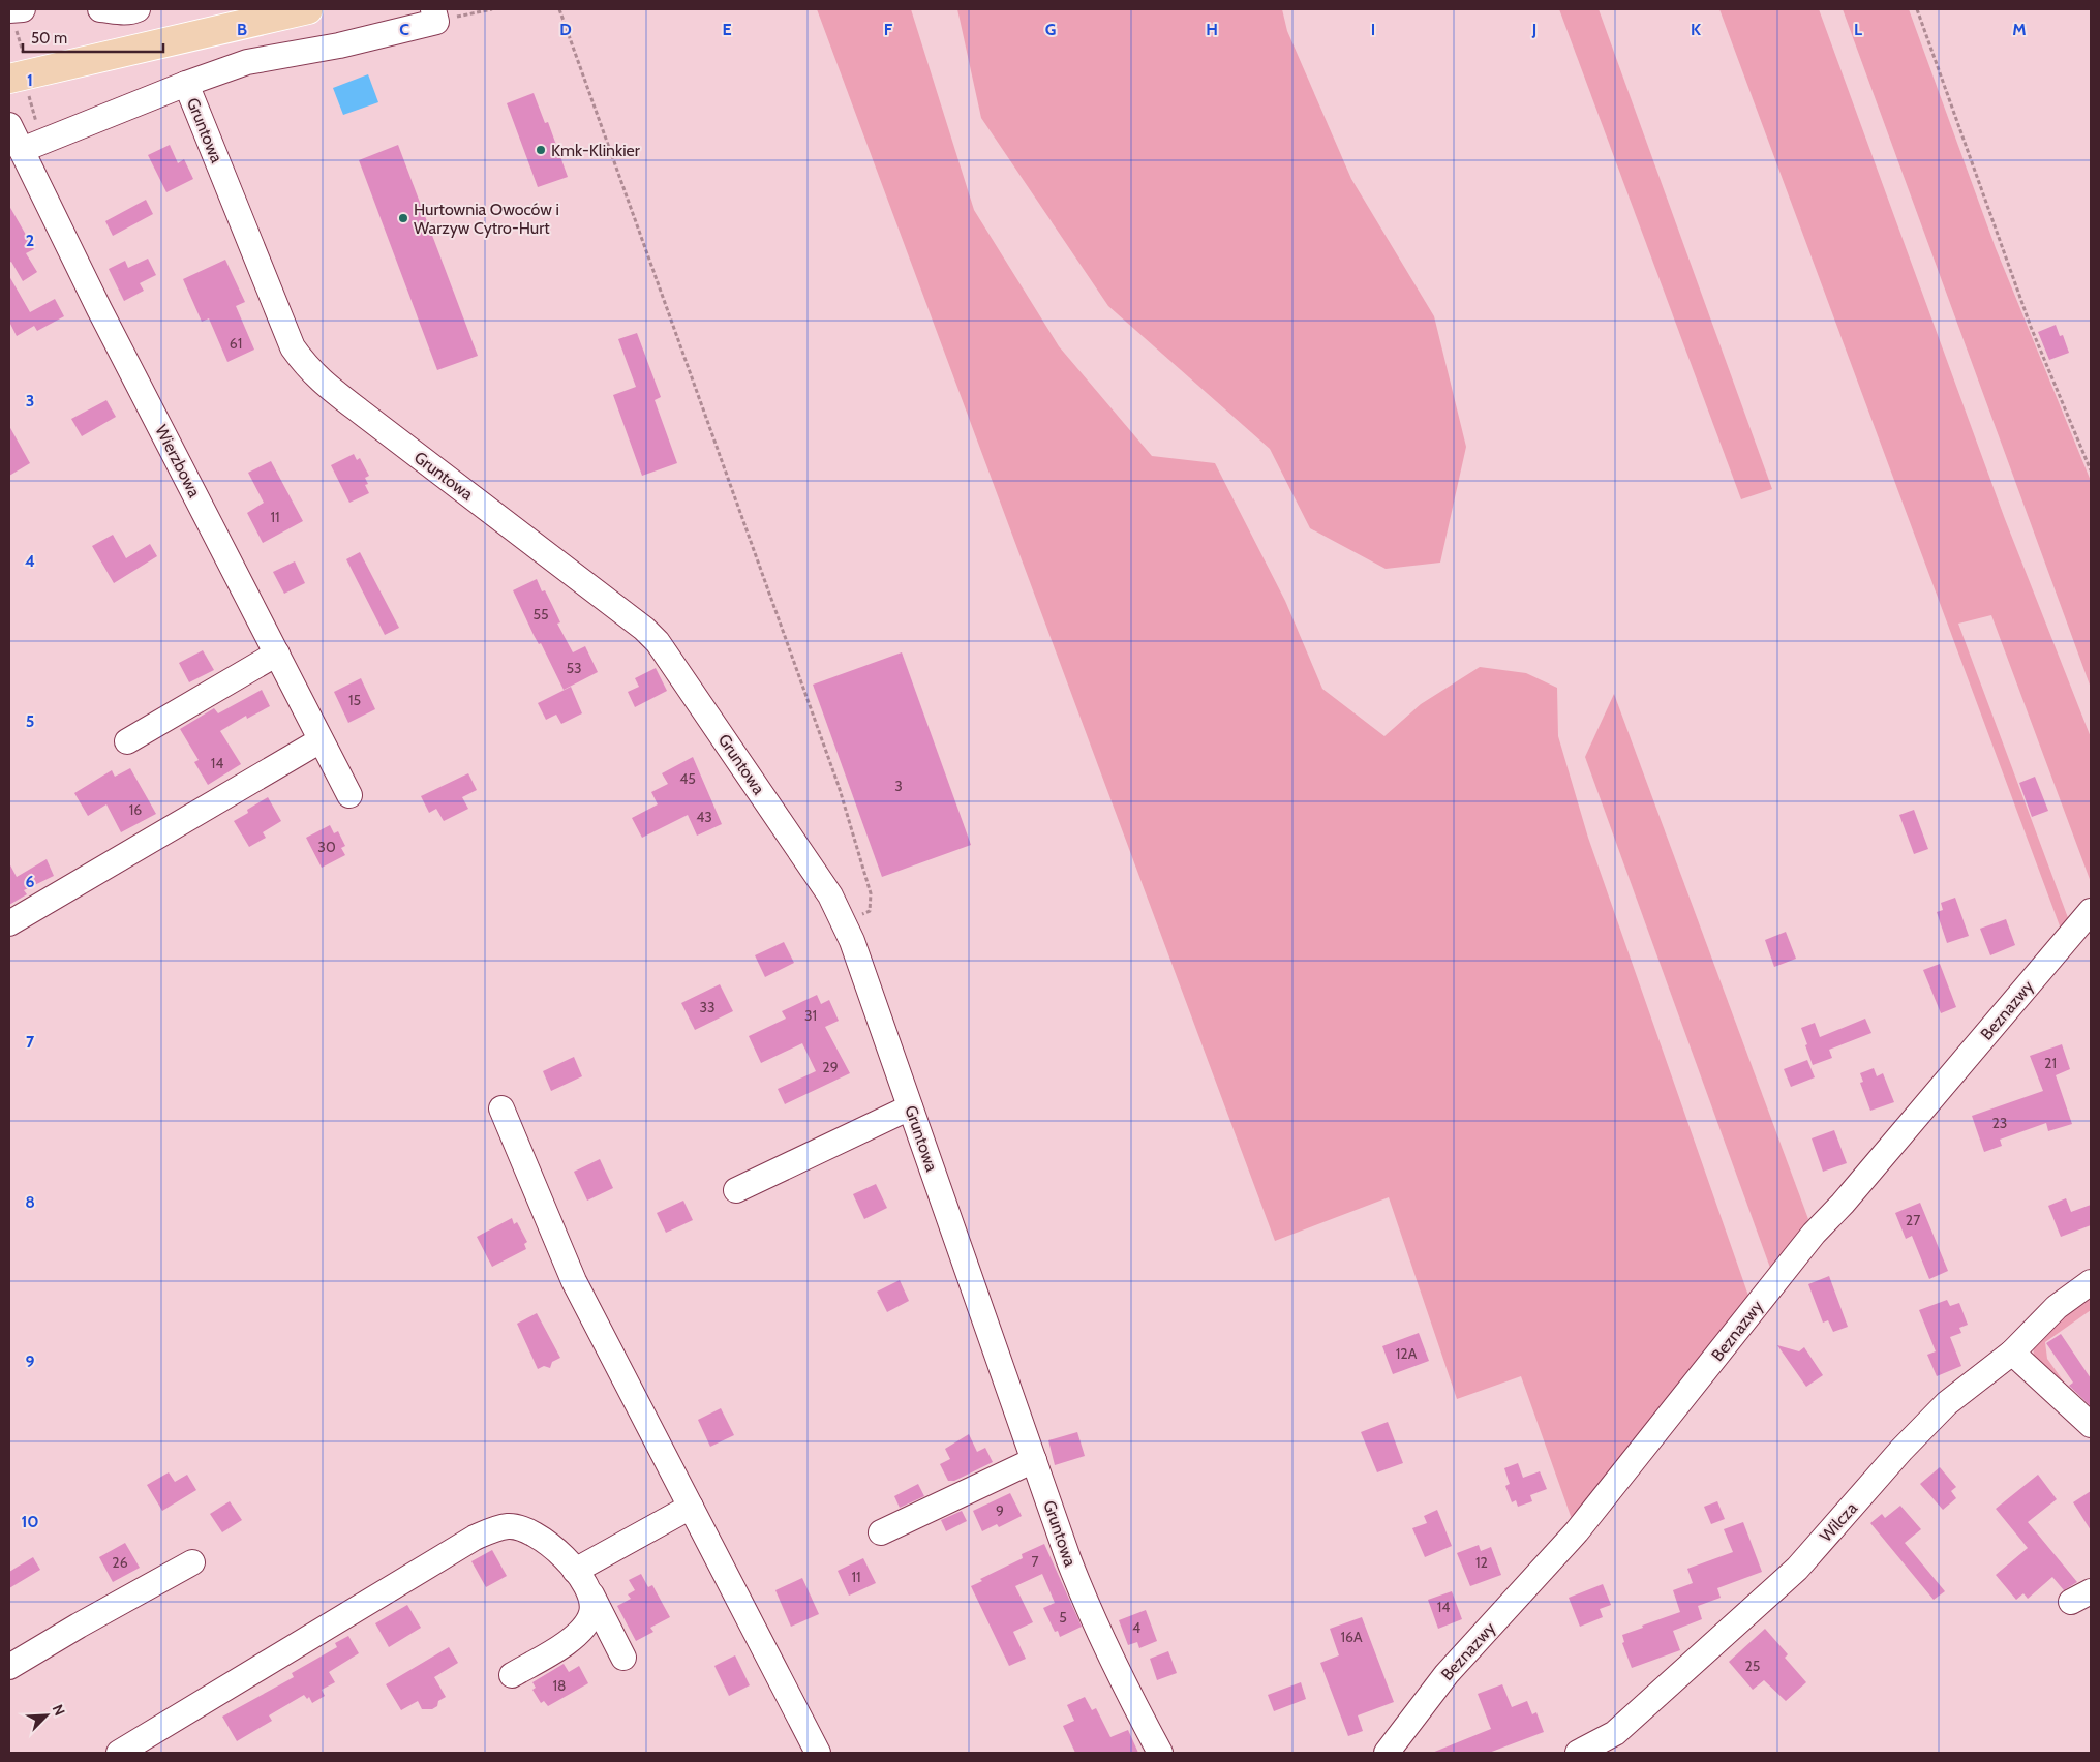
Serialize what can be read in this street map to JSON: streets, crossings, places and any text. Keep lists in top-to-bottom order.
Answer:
{
  "streets": {
    "street": [
      "Gruntowa",
      "Wierzbowa",
      "Beznazwy",
      "Wilcza"
    ]
  },
  "crossings": [
    ["Gruntowa", "Wierzbowa"]
  ],
  "places": ["Kmk-Klinkier", "Hurtownia Owoców i Warzyw Cytro-Hurt"],
  "house_numbers": [
    "61",
    "11",
    "55",
    "53",
    "15",
    "14",
    "45",
    "3",
    "16",
    "43",
    "30",
    "33",
    "31",
    "21",
    "29",
    "23",
    "27",
    "12A",
    "9",
    "7",
    "26",
    "12",
    "11",
    "14",
    "5",
    "4",
    "16A",
    "25",
    "18"
  ],
  "scale_bar": "50 m",
  "north": "top right",
  "grid": {
    "columns": [
      "B",
      "C",
      "D",
      "E",
      "F",
      "G",
      "H",
      "I",
      "J",
      "K",
      "L",
      "M"
    ],
    "rows": [
      "1",
      "2",
      "3",
      "4",
      "5",
      "6",
      "7",
      "8",
      "9",
      "10"
    ]
  }
}
